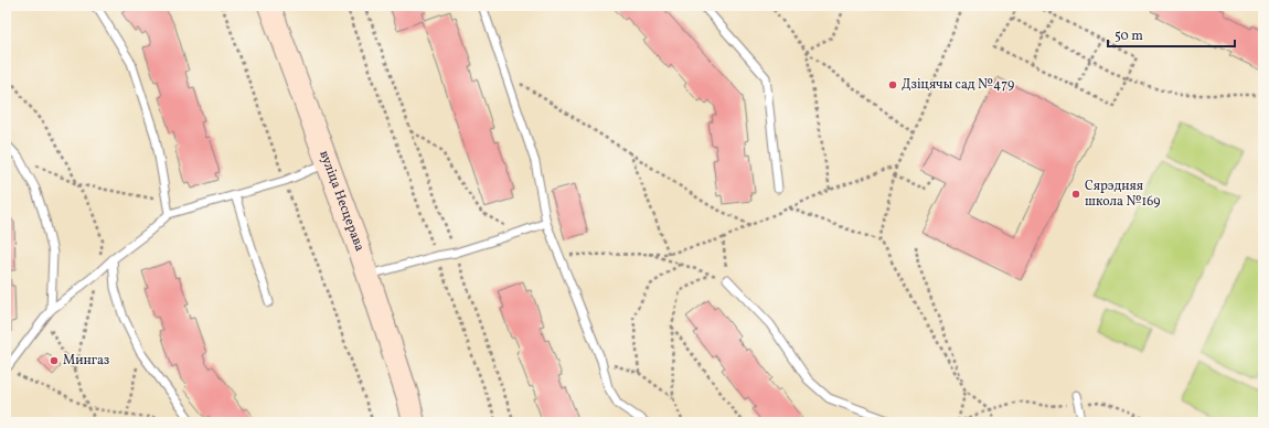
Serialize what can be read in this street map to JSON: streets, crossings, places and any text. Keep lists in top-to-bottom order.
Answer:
{
  "streets": {
    "main road": ["вуліца Несцерава"]
  },
  "places": ["Дзіцячы сад №479", "Сярэдняя школа №169", "Мингаз"],
  "scale_bar": "50 m"
}
